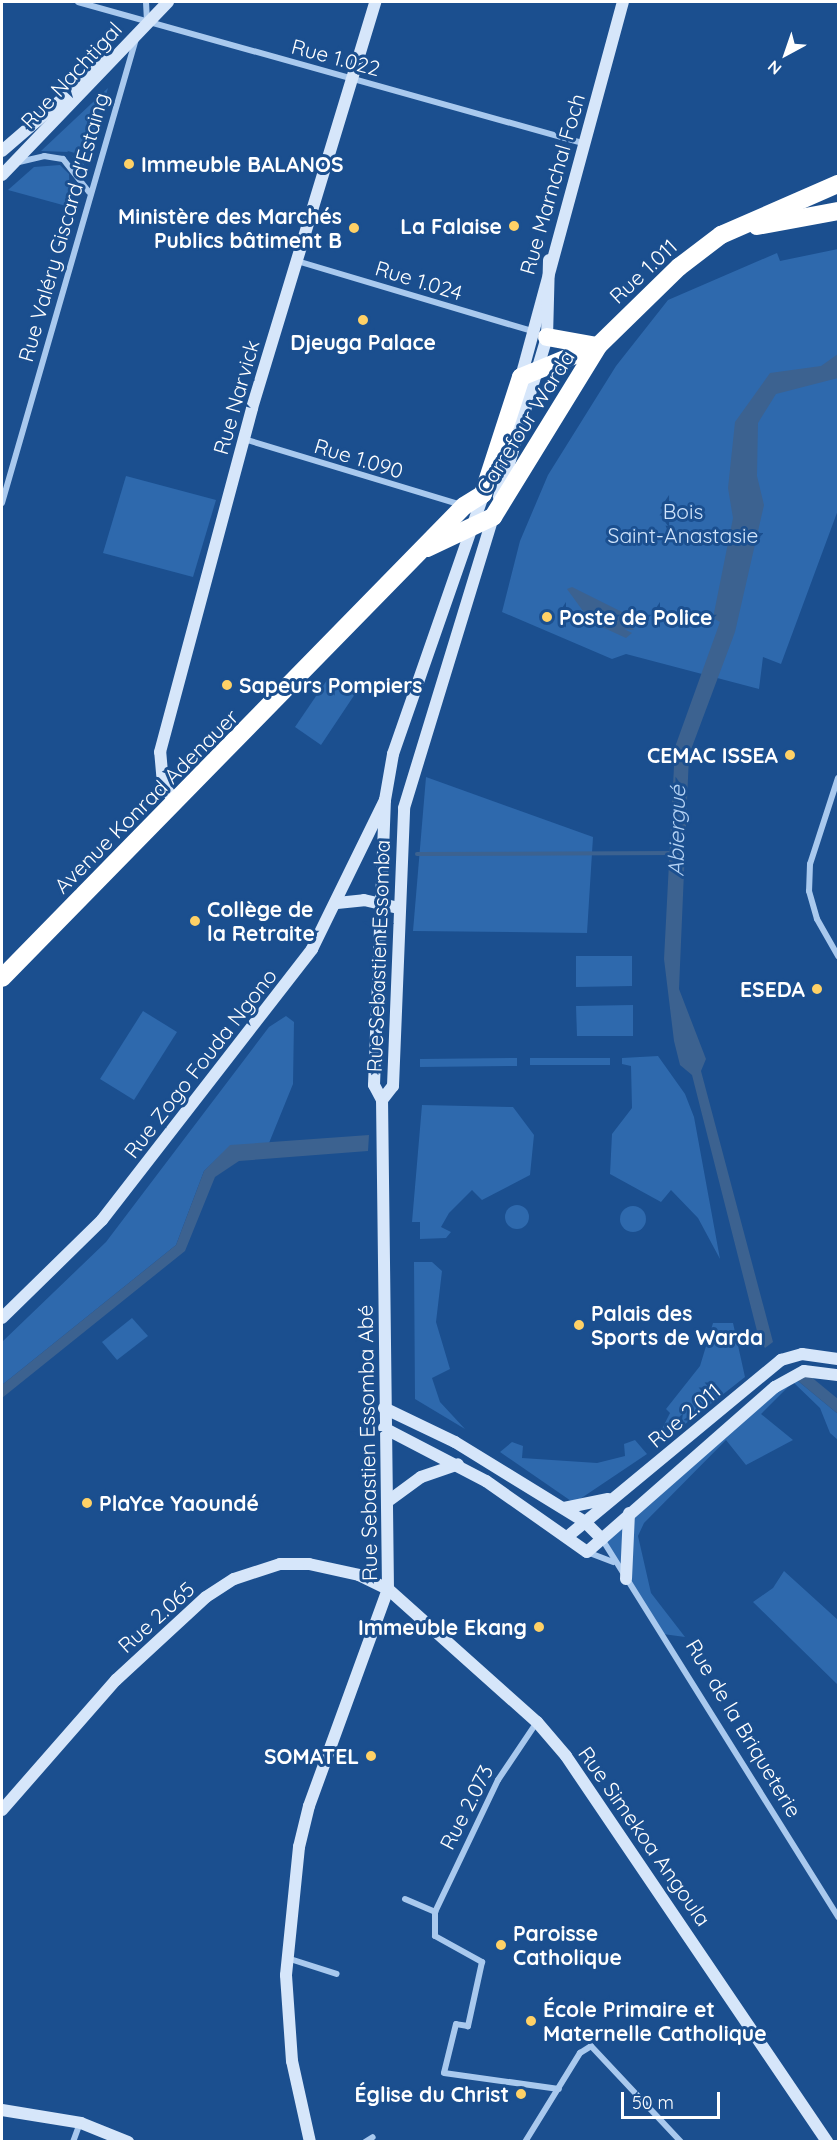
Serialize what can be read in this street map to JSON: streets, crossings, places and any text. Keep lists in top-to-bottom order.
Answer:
{
  "streets": {
    "highway": ["Rue 1.011", "Carrefour Warda", "Avenue Konrad Adenauer"],
    "main road": [
      "Rue Nachtigal",
      "Rue Marnchal Foch",
      "Rue Narvick",
      "Rue Sebastien Essomba",
      "Rue Zogo Fouda Ngono",
      "Rue 2.011",
      "Rue Sebastien Essomba Abé",
      "Rue 2.065",
      "Rue de la Briqueterie",
      "Rue Simekoa Angoula"
    ],
    "street": [
      "Rue 1.022",
      "Rue Valéry Giscard d'Estaing",
      "Rue 1.024",
      "Rue 1.090",
      "Rue 2.073"
    ]
  },
  "crossings": [
    ["Rue 1.022", "Rue Nachtigal"],
    ["Rue 1.022", "Rue Marnchal Foch"],
    ["Rue 1.022", "Rue Valéry Giscard d'Estaing"],
    ["Rue 1.022", "Rue Narvick"],
    ["Rue Nachtigal", "Rue Valéry Giscard d'Estaing"],
    ["Rue Marnchal Foch", "Rue 1.024"],
    ["Rue 1.011", "Carrefour Warda"],
    ["Rue 1.024", "Rue Narvick"],
    ["Rue Narvick", "Rue 1.090"],
    ["Rue Narvick", "Avenue Konrad Adenauer"],
    ["Carrefour Warda", "Avenue Konrad Adenauer"],
    ["Carrefour Warda", "Rue Zogo Fouda Ngono"],
    ["Rue 1.090", "Avenue Konrad Adenauer"],
    ["Avenue Konrad Adenauer", "Rue Zogo Fouda Ngono"],
    ["Rue Sebastien Essomba", "Rue Zogo Fouda Ngono"],
    ["Rue Sebastien Essomba", "Rue Sebastien Essomba Abé"],
    ["Rue Zogo Fouda Ngono", "Rue Sebastien Essomba Abé"],
    ["Rue 2.011", "Rue de la Briqueterie"],
    ["Rue Sebastien Essomba Abé", "Rue 2.065"],
    ["Rue Sebastien Essomba Abé", "Rue de la Briqueterie"],
    ["Rue Sebastien Essomba Abé", "Rue Simekoa Angoula"],
    ["Rue 2.065", "Rue Simekoa Angoula"],
    ["Rue 2.073", "Rue Simekoa Angoula"]
  ],
  "water": ["Abiergué"],
  "parks": ["Bois Saint-Anastasie"],
  "places": [
    "Immeuble BALANOS",
    "La Falaise",
    "Ministère des Marchés Publics bâtiment B",
    "Djeuga Palace",
    "Poste de Police",
    "Sapeurs Pompiers",
    "CEMAC ISSEA",
    "Collège de la Retraite",
    "ESEDA",
    "Palais des Sports de Warda",
    "PlaYce Yaoundé",
    "Immeuble Ekang",
    "SOMATEL",
    "Paroisse Catholique",
    "École Primaire et Maternelle Catholique",
    "Église du Christ"
  ],
  "scale_bar": "50 m",
  "north": "bottom left"
}
